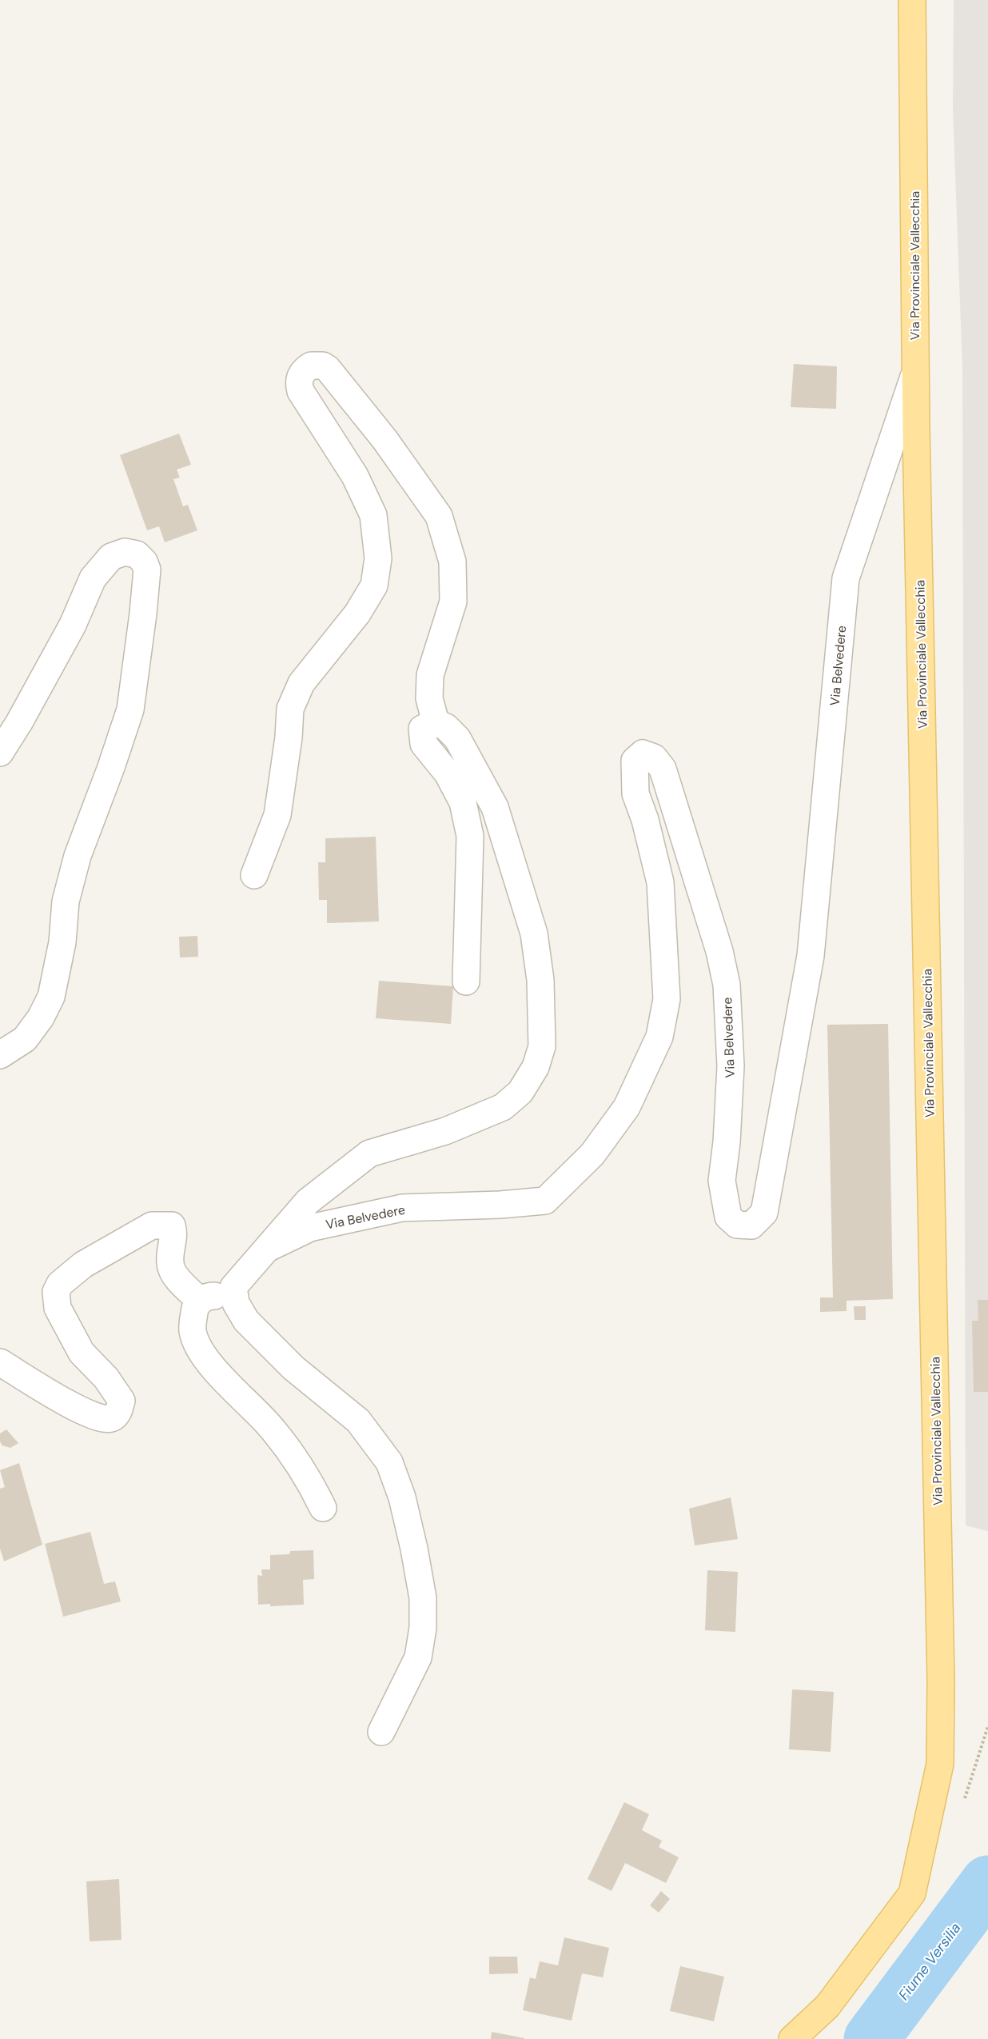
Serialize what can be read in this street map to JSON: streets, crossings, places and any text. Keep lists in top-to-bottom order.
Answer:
{
  "streets": {
    "main road": ["Via Provinciale Vallecchia"],
    "lane": ["Via Belvedere"]
  },
  "crossings": [
    ["Via Provinciale Vallecchia", "Via Belvedere"]
  ],
  "water": ["Fiume Versilia"]
}
